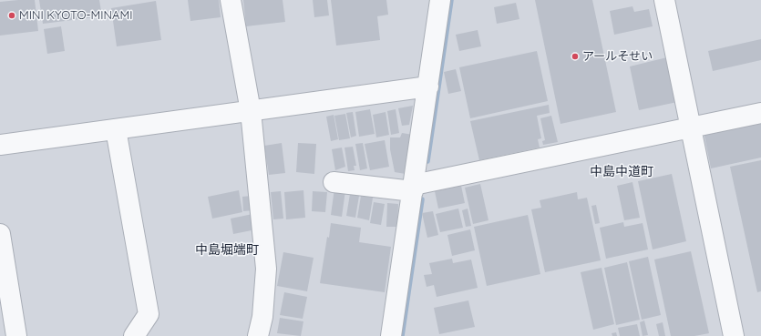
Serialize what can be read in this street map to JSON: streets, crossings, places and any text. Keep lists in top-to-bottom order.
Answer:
{
  "districts": ["中島中道町", "中島堀端町"],
  "places": ["MINI KYOTO-MINAMI", "アールそせい"]
}
